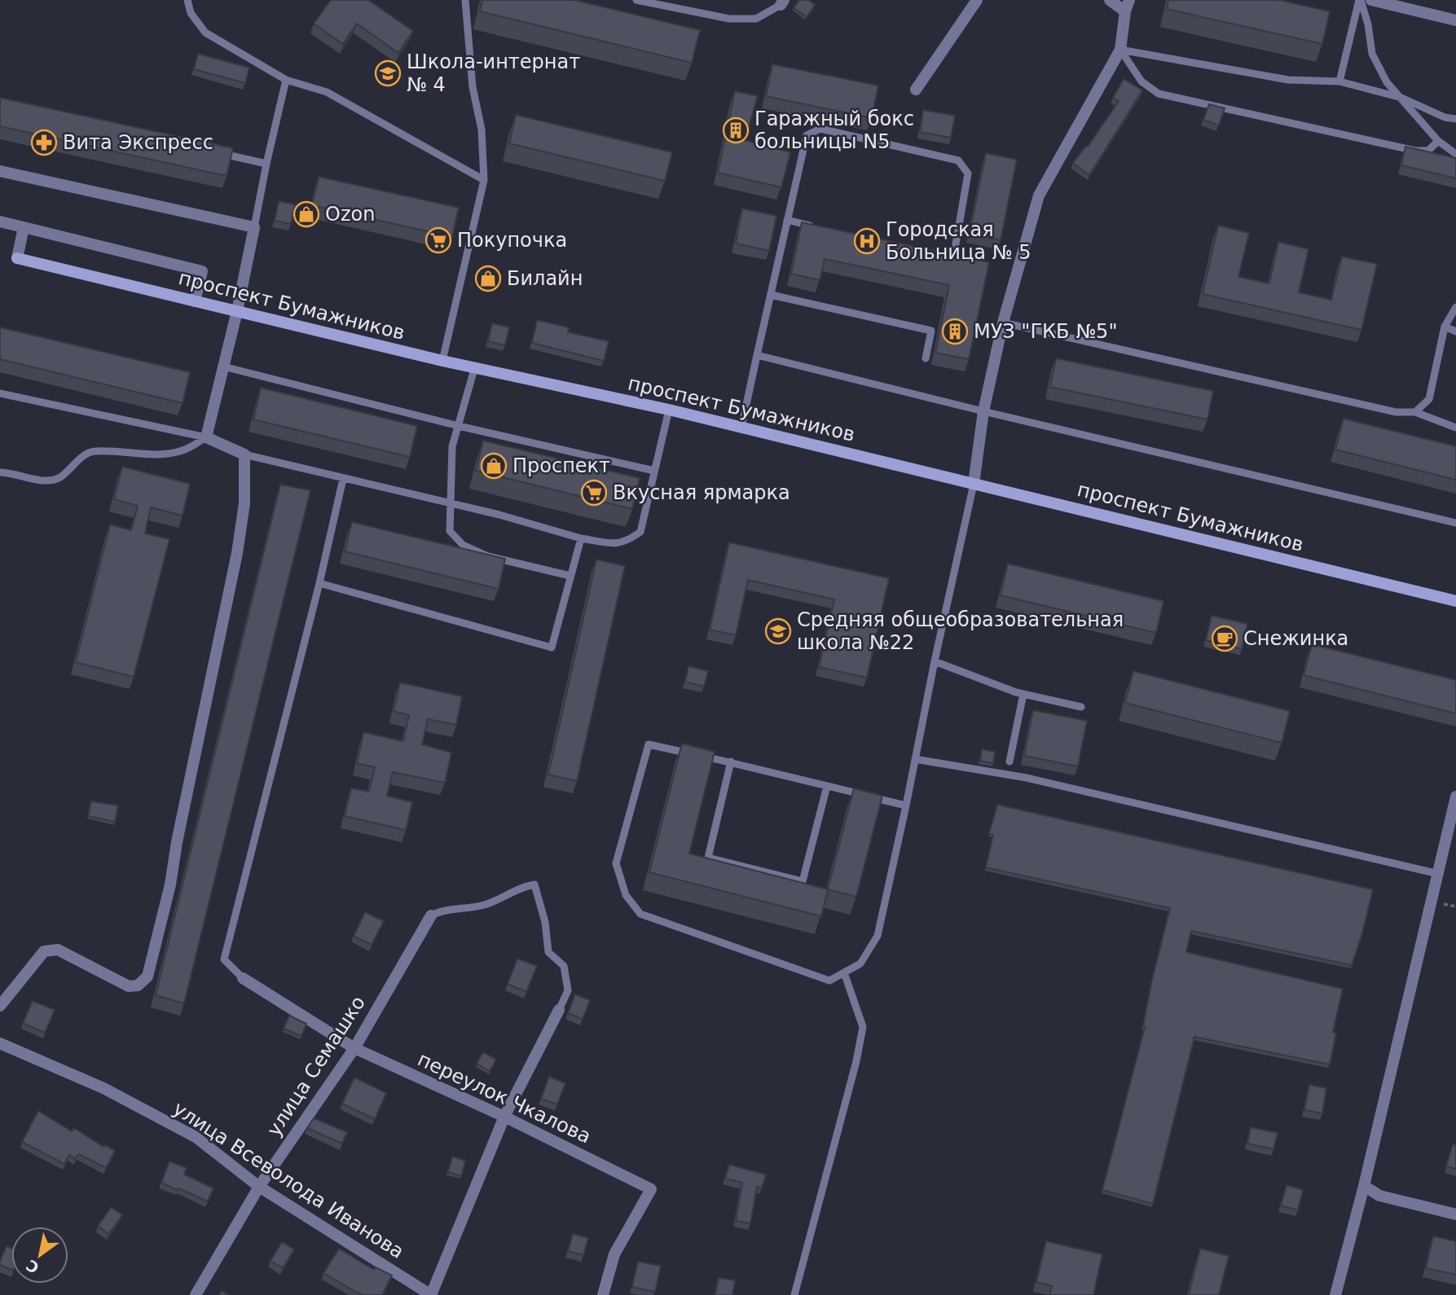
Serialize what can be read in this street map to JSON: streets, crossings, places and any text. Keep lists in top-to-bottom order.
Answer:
{
  "streets": {
    "street": [
      "проспект Бумажников",
      "улица Семашко",
      "переулок Чкалова",
      "улица Всеволода Иванова"
    ]
  },
  "crossings": [
    ["улица Семашко", "переулок Чкалова"],
    ["улица Семашко", "улица Всеволода Иванова"]
  ],
  "places": {
    "school or university": ["Школа-интернат № 4", "Средняя общеобразовательная школа №22"],
    "building": ["Гаражный бокс больницы N5", "МУЗ \"ГКБ №5\""],
    "pharmacy": ["Вита Экспресс"],
    "shop": ["Ozon", "Билайн", "Проспект"],
    "supermarket": ["Покупочка", "Вкусная ярмарка"],
    "hospital": ["Городская Больница № 5"],
    "cafe": ["Снежинка"]
  },
  "north": "bottom left"
}
